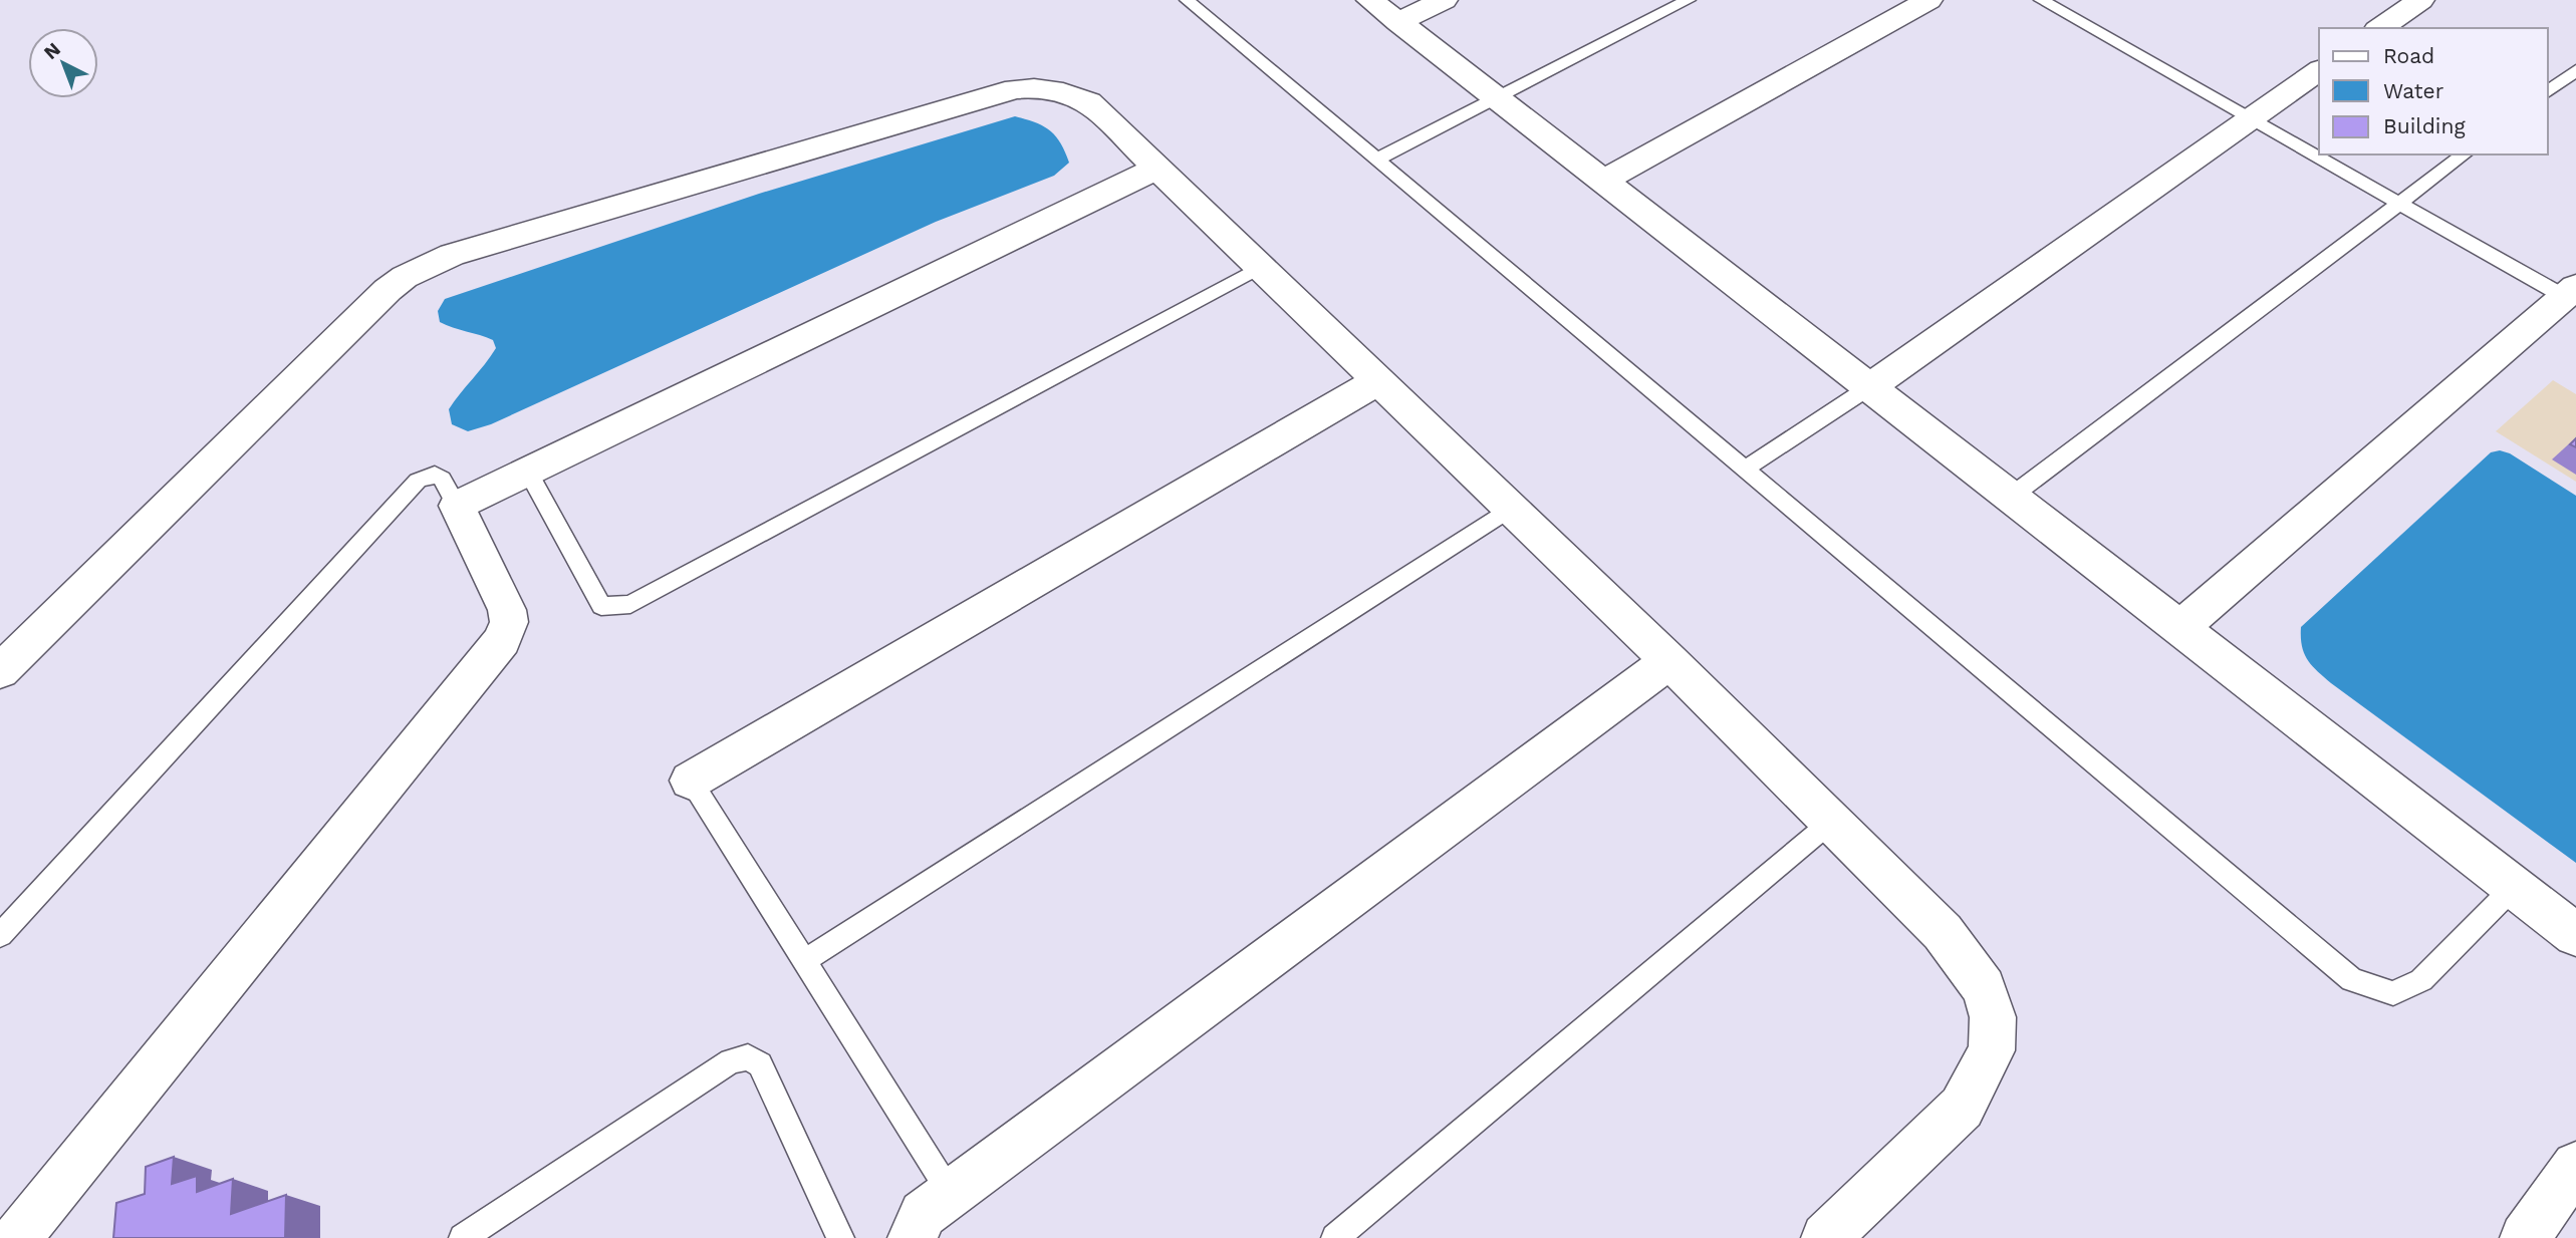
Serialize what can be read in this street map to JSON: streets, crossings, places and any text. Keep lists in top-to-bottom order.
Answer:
{
  "legend": ["Road", "Water", "Building"],
  "north": "top left"
}
